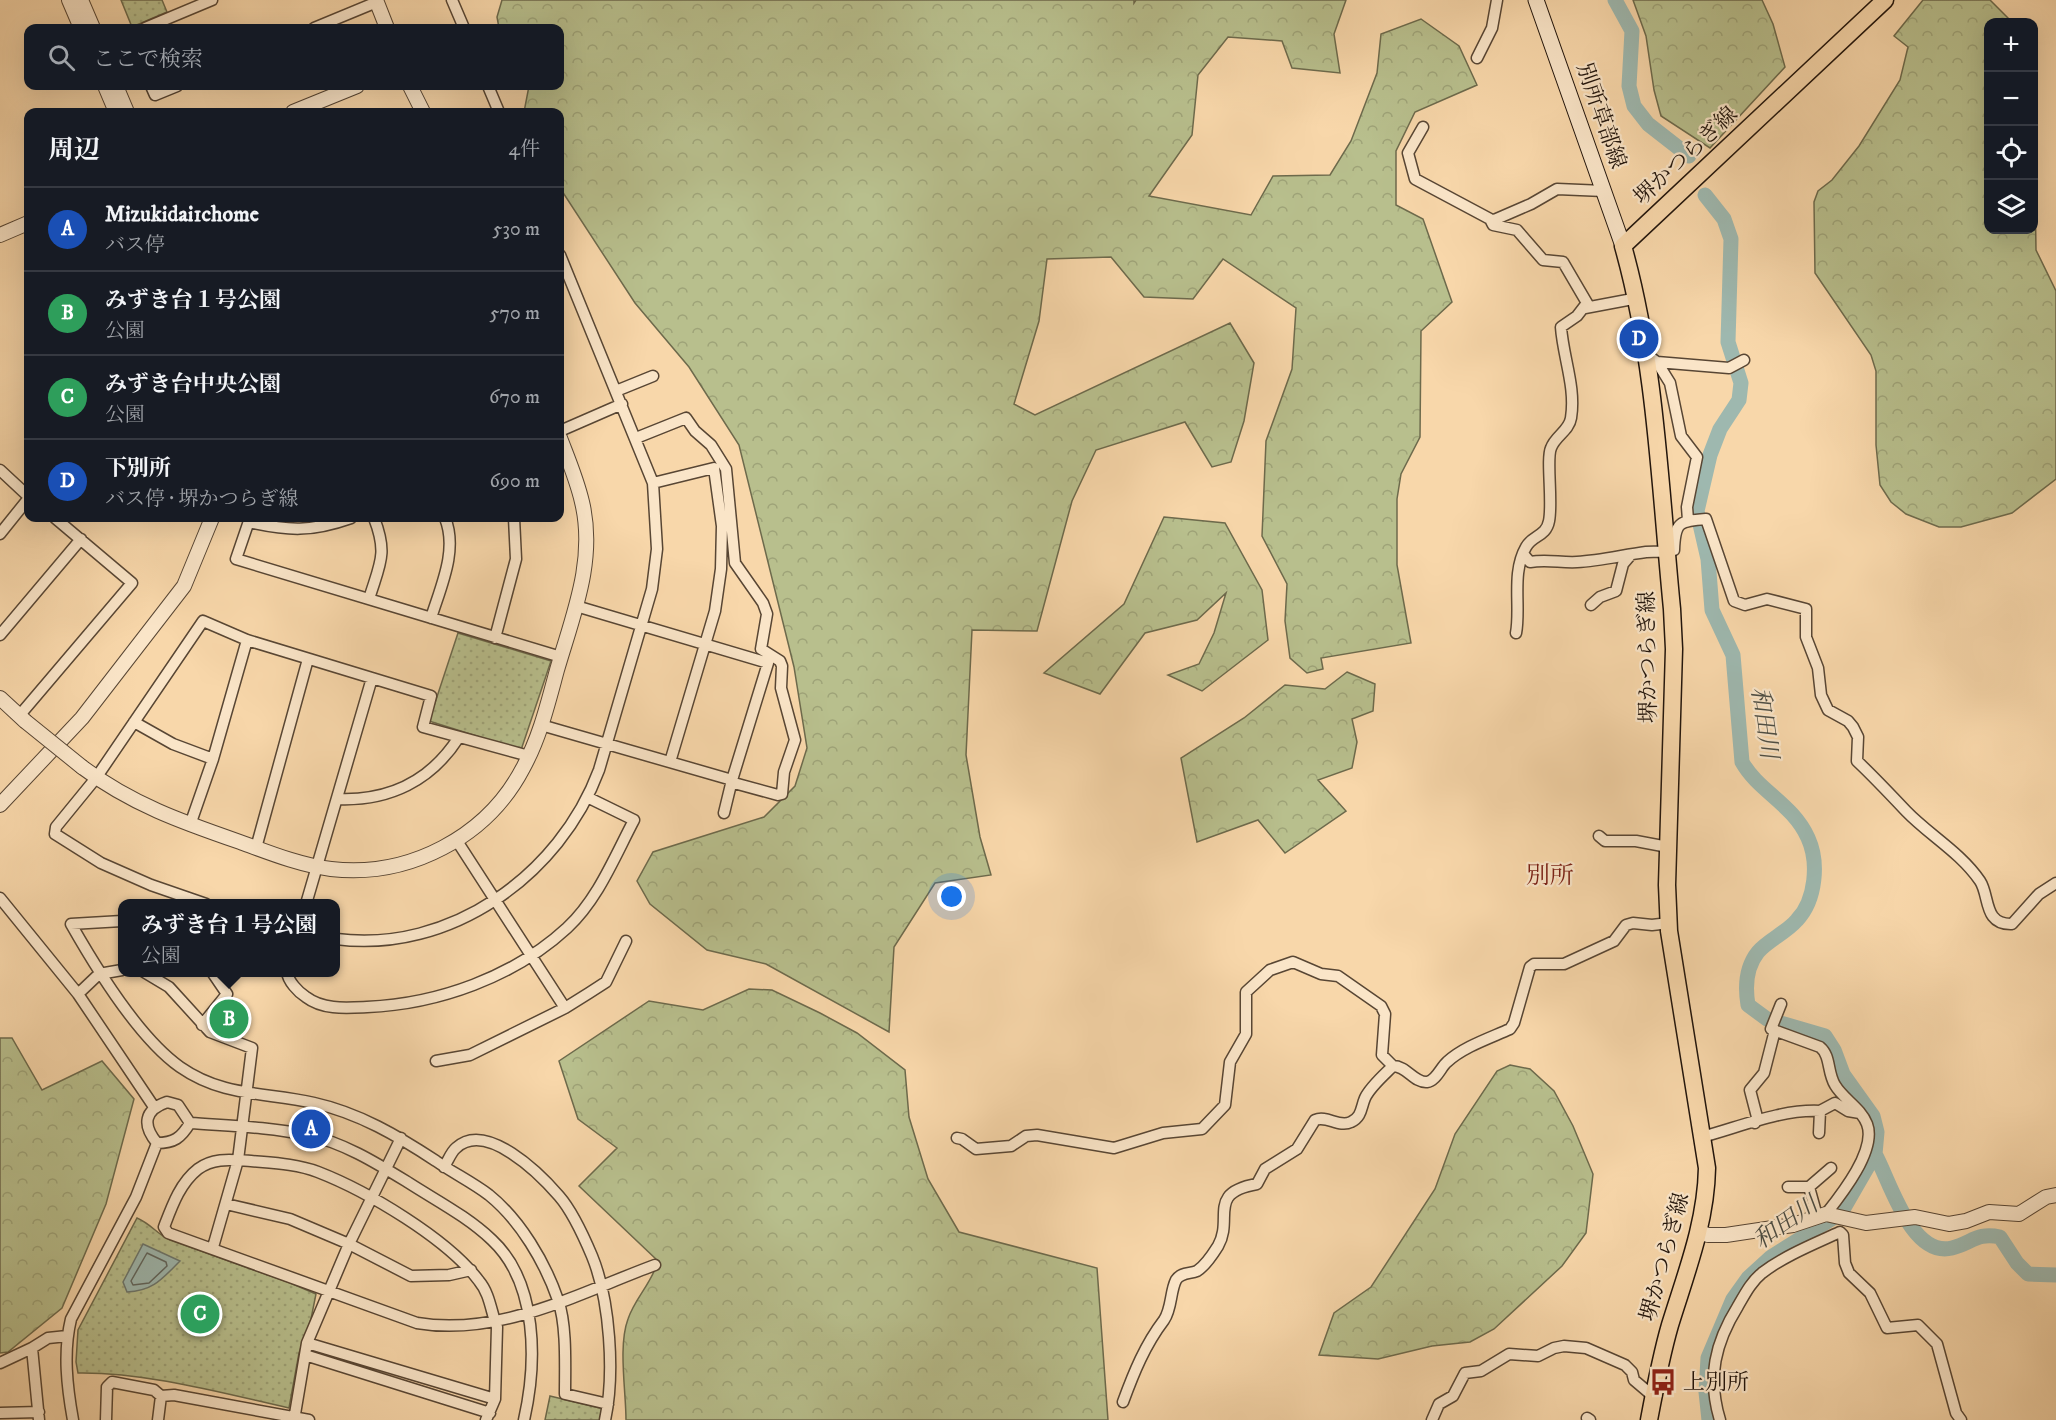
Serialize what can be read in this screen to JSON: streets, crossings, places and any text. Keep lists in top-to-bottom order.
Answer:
{
  "streets": {
    "main road": ["別所草部線", "堺かつらぎ線"]
  },
  "crossings": [
    ["別所草部線", "堺かつらぎ線"]
  ],
  "districts": ["別所"],
  "water": ["和田川"],
  "places": {
    "bus stop": ["上別所"]
  },
  "page": {
    "map_buttons": ["+", "−"],
    "search": "ここで検索",
    "heading": ["周辺", "4件"],
    "list": [
      {
        "mark": "A",
        "name": "Mizukidai1chome",
        "note": "バス停",
        "value": "530 m"
      },
      {
        "mark": "B",
        "name": "みずき台１号公園",
        "note": "公園",
        "value": "570 m"
      },
      {
        "mark": "C",
        "name": "みずき台中央公園",
        "note": "公園",
        "value": "670 m"
      },
      {
        "mark": "D",
        "name": "下別所",
        "note": "バス停 · 堺かつらぎ線",
        "value": "690 m"
      }
    ],
    "pins": [
      "D",
      "B",
      "A",
      "C"
    ],
    "popup": ["みずき台１号公園", "公園"]
  }
}
